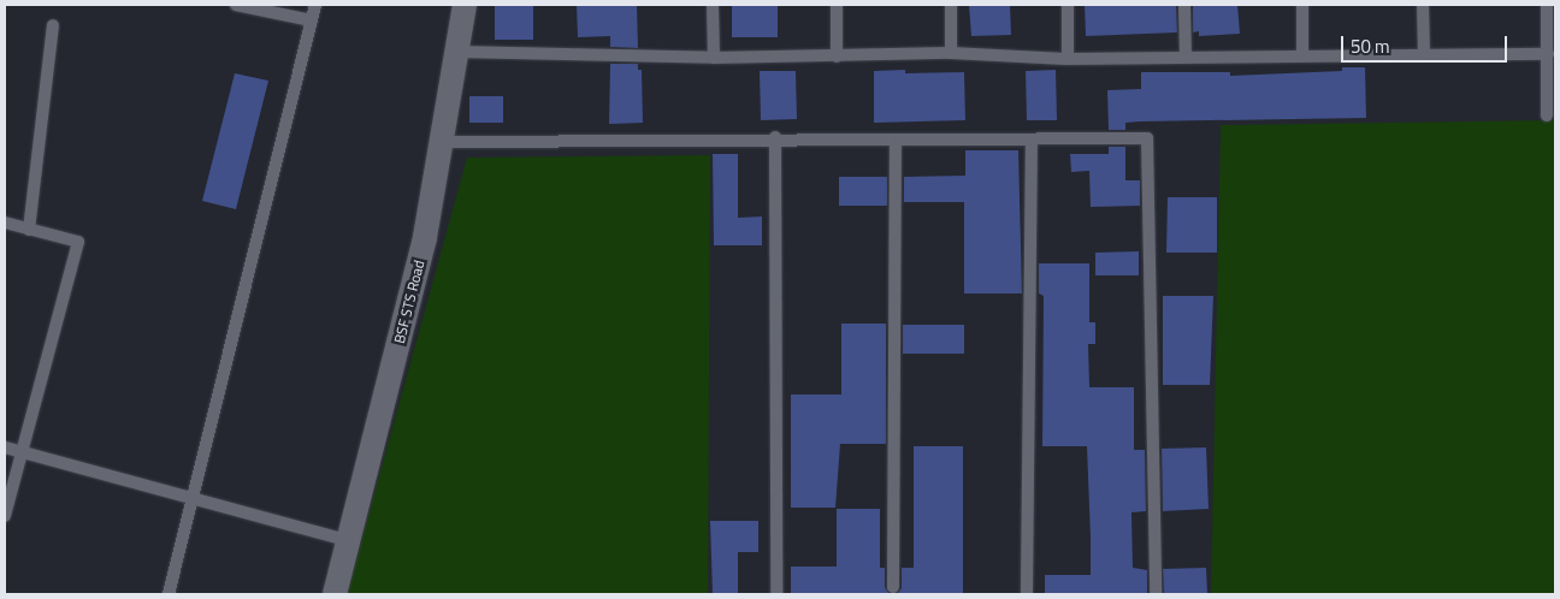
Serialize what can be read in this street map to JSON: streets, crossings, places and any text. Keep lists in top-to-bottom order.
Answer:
{
  "streets": {
    "street": ["BSF STS Road"]
  },
  "scale_bar": "50 m"
}
